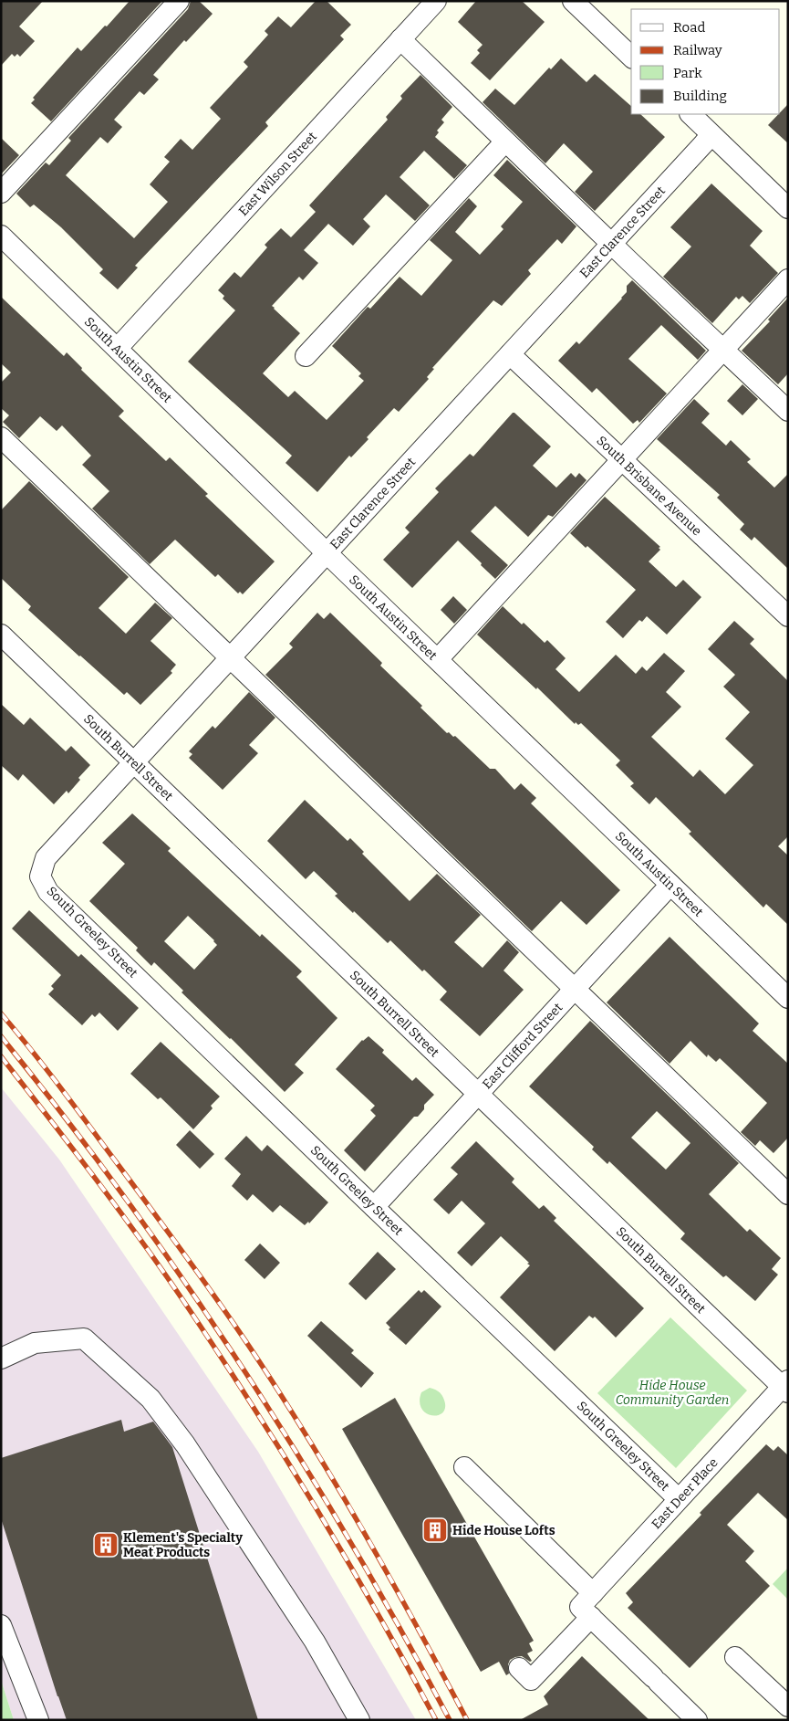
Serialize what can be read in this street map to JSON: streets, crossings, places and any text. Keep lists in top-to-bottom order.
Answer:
{
  "streets": {
    "street": [
      "East Wilson Street",
      "East Clarence Street",
      "South Austin Street",
      "South Brisbane Avenue",
      "South Burrell Street",
      "South Greeley Street",
      "East Clifford Street",
      "East Deer Place"
    ]
  },
  "crossings": [
    ["East Wilson Street", "South Austin Street"],
    ["East Clarence Street", "South Austin Street"],
    ["East Clarence Street", "South Brisbane Avenue"],
    ["East Clarence Street", "South Burrell Street"],
    ["East Clarence Street", "South Greeley Street"],
    ["South Austin Street", "East Clifford Street"],
    ["South Burrell Street", "East Clifford Street"],
    ["South Burrell Street", "East Deer Place"],
    ["South Greeley Street", "East Clifford Street"],
    ["South Greeley Street", "East Deer Place"]
  ],
  "parks": ["Hide House Community Garden"],
  "places": {
    "building": ["Hide House Lofts", "Klement's Specialty Meat Products"]
  },
  "legend": [
    "Road",
    "Railway",
    "Park",
    "Building"
  ]
}
